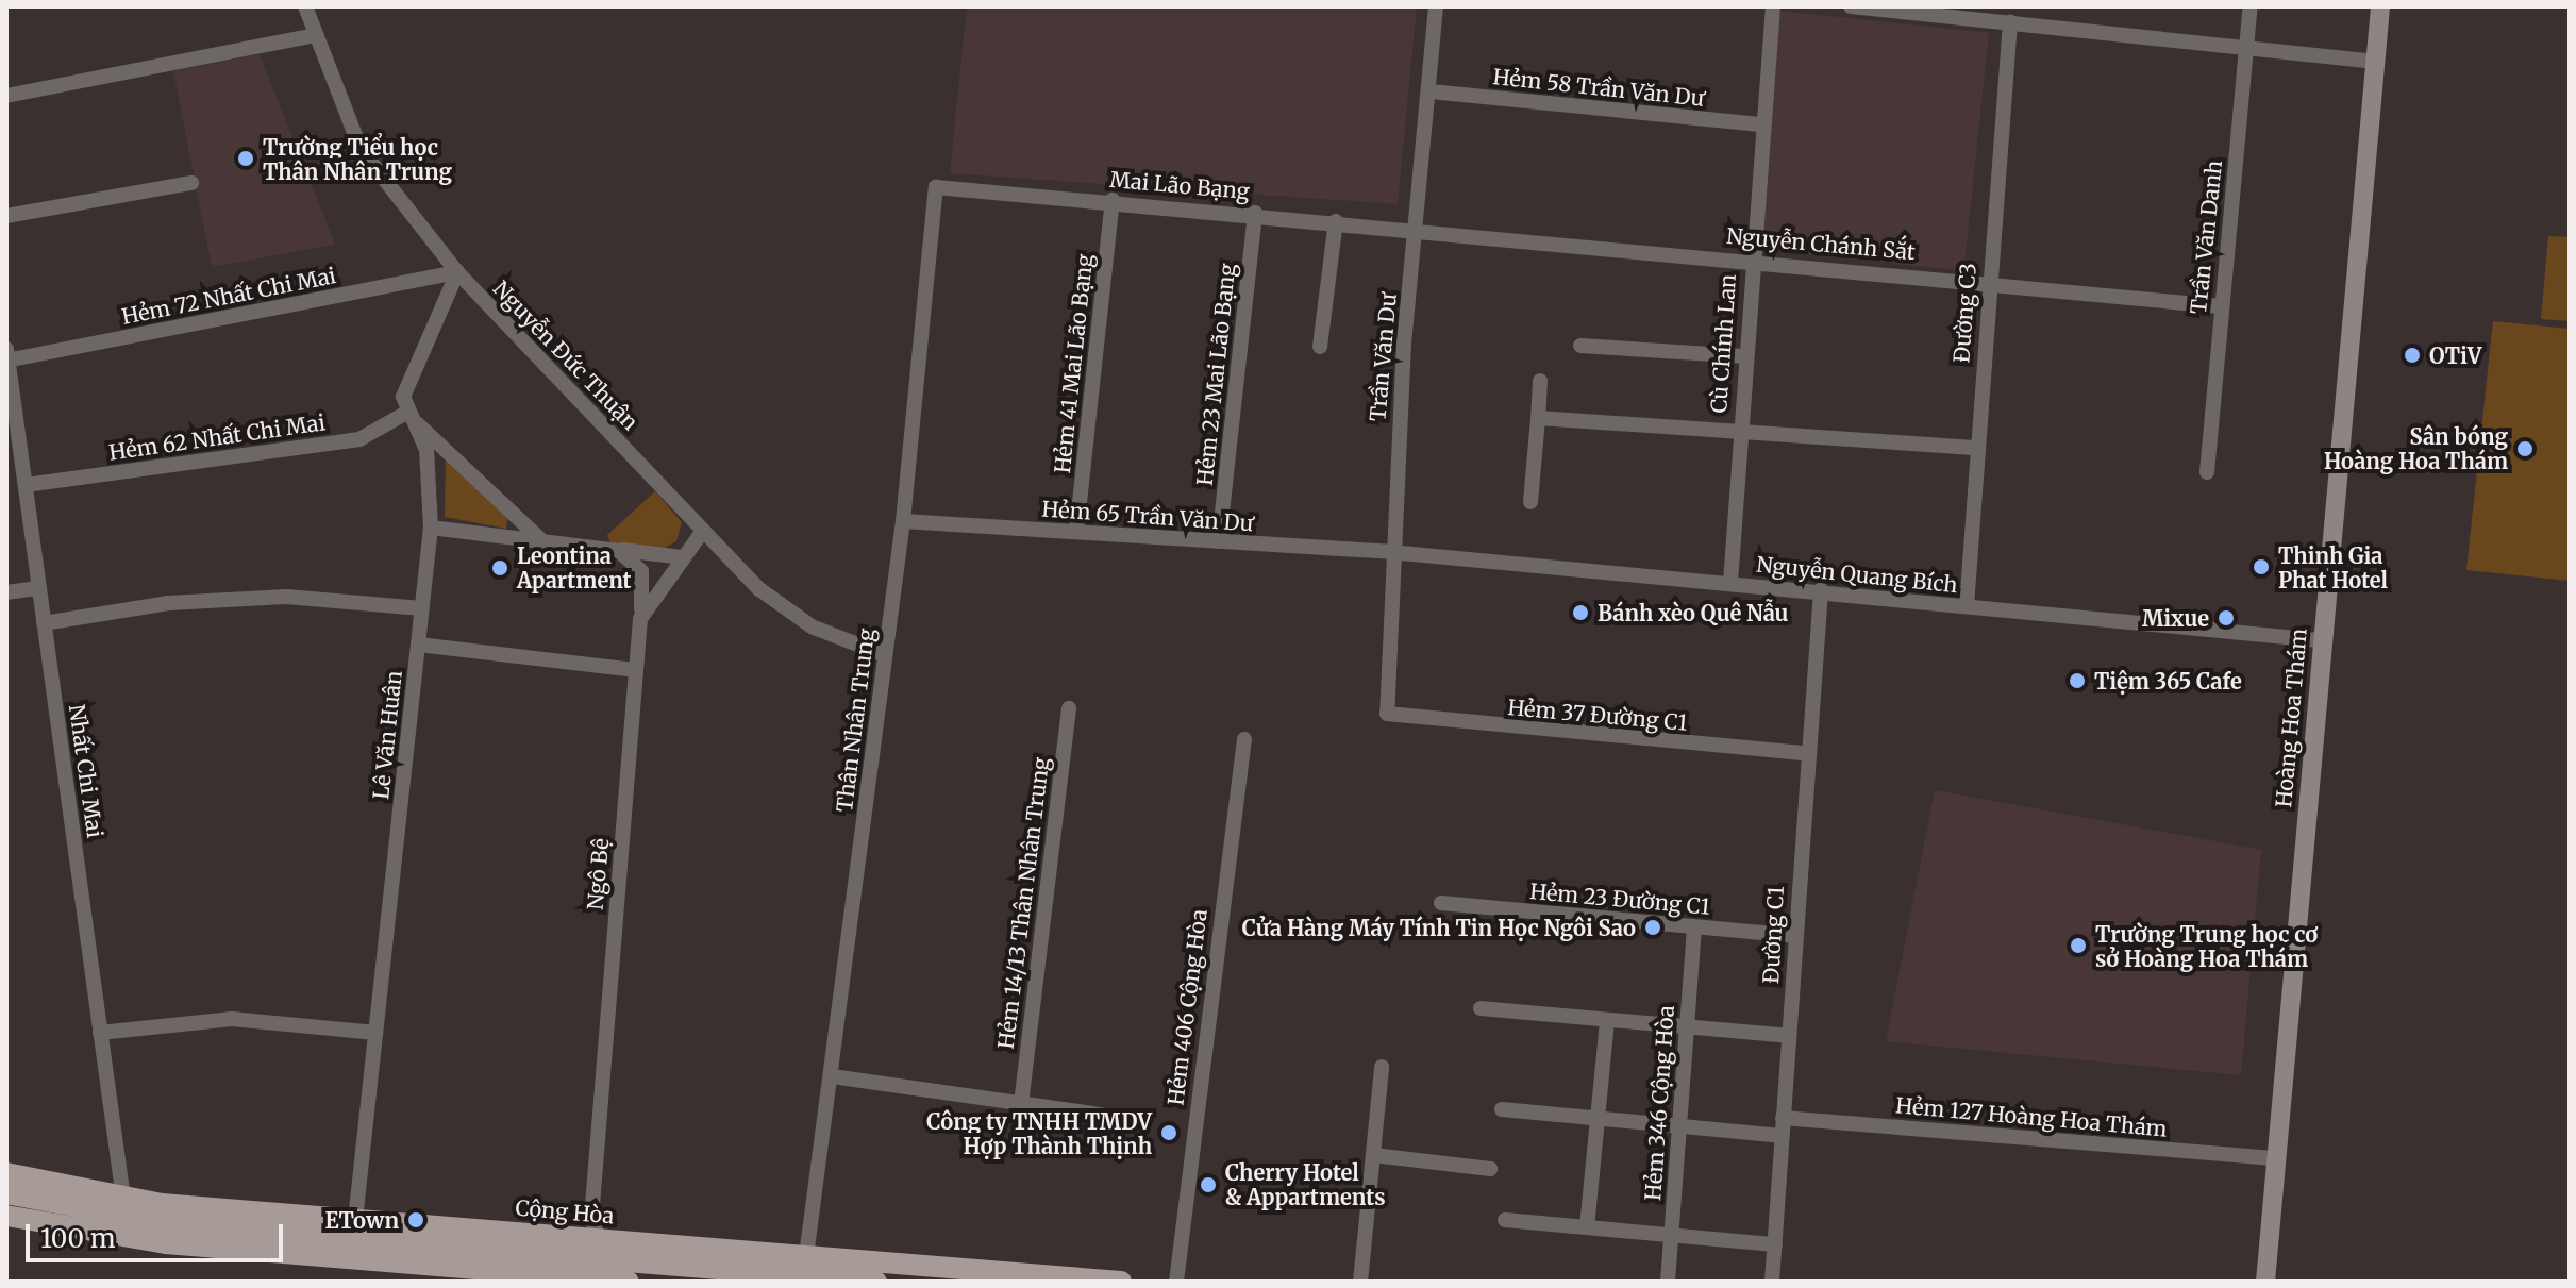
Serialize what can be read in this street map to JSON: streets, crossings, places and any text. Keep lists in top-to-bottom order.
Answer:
{
  "streets": {
    "main road": ["Hoàng Hoa Thám", "Cộng Hòa"],
    "street": [
      "Hẻm 58 Trần Văn Dư",
      "Mai Lão Bạng",
      "Trần Văn Danh",
      "Nguyễn Chánh Sắt",
      "Hẻm 72 Nhất Chi Mai",
      "Đường C3",
      "Cù Chính Lan",
      "Nguyễn Đức Thuận",
      "Trần Văn Dư",
      "Hẻm 41 Mai Lão Bạng",
      "Hẻm 23 Mai Lão Bạng",
      "Hẻm 62 Nhất Chi Mai",
      "Hẻm 65 Trần Văn Dư",
      "Nguyễn Quang Bích",
      "Hẻm 37 Đường C1",
      "Thân Nhân Trung",
      "Lê Văn Huân",
      "Nhất Chi Mai",
      "Ngô Bệ",
      "Hẻm 23 Đường C1",
      "Hẻm 14/13 Thân Nhân Trung",
      "Đường C1",
      "Hẻm 406 Cộng Hòa",
      "Hẻm 346 Cộng Hòa",
      "Hẻm 127 Hoàng Hoa Thám"
    ]
  },
  "crossings": [
    ["Hẻm 58 Trần Văn Dư", "Cù Chính Lan"],
    ["Hẻm 58 Trần Văn Dư", "Trần Văn Dư"],
    ["Mai Lão Bạng", "Nguyễn Chánh Sắt"],
    ["Mai Lão Bạng", "Trần Văn Dư"],
    ["Mai Lão Bạng", "Hẻm 41 Mai Lão Bạng"],
    ["Mai Lão Bạng", "Hẻm 23 Mai Lão Bạng"],
    ["Mai Lão Bạng", "Thân Nhân Trung"],
    ["Trần Văn Danh", "Nguyễn Chánh Sắt"],
    ["Nguyễn Chánh Sắt", "Đường C3"],
    ["Nguyễn Chánh Sắt", "Cù Chính Lan"],
    ["Nguyễn Chánh Sắt", "Trần Văn Dư"],
    ["Hẻm 72 Nhất Chi Mai", "Nguyễn Đức Thuận"],
    ["Hẻm 72 Nhất Chi Mai", "Lê Văn Huân"],
    ["Hẻm 72 Nhất Chi Mai", "Nhất Chi Mai"],
    ["Đường C3", "Nguyễn Quang Bích"],
    ["Cù Chính Lan", "Nguyễn Quang Bích"],
    ["Nguyễn Đức Thuận", "Thân Nhân Trung"],
    ["Nguyễn Đức Thuận", "Lê Văn Huân"],
    ["Nguyễn Đức Thuận", "Ngô Bệ"],
    ["Trần Văn Dư", "Hẻm 65 Trần Văn Dư"],
    ["Trần Văn Dư", "Nguyễn Quang Bích"],
    ["Trần Văn Dư", "Hẻm 37 Đường C1"],
    ["Hẻm 41 Mai Lão Bạng", "Hẻm 65 Trần Văn Dư"],
    ["Hẻm 23 Mai Lão Bạng", "Hẻm 65 Trần Văn Dư"],
    ["Hẻm 62 Nhất Chi Mai", "Lê Văn Huân"],
    ["Hẻm 62 Nhất Chi Mai", "Nhất Chi Mai"],
    ["Hẻm 65 Trần Văn Dư", "Nguyễn Quang Bích"],
    ["Hẻm 65 Trần Văn Dư", "Thân Nhân Trung"],
    ["Nguyễn Quang Bích", "Hoàng Hoa Thám"],
    ["Nguyễn Quang Bích", "Đường C1"],
    ["Hẻm 37 Đường C1", "Đường C1"],
    ["Hoàng Hoa Thám", "Hẻm 127 Hoàng Hoa Thám"],
    ["Thân Nhân Trung", "Cộng Hòa"],
    ["Lê Văn Huân", "Cộng Hòa"],
    ["Nhất Chi Mai", "Cộng Hòa"],
    ["Ngô Bệ", "Cộng Hòa"],
    ["Hẻm 23 Đường C1", "Đường C1"],
    ["Hẻm 23 Đường C1", "Hẻm 346 Cộng Hòa"],
    ["Đường C1", "Hẻm 127 Hoàng Hoa Thám"]
  ],
  "places": [
    "Trường Tiểu học Thân Nhân Trung",
    "OTiV",
    "Sân bóng Hoàng Hoa Thám",
    "Thinh Gia Phat Hotel",
    "Leontina Apartment",
    "Bánh xèo Quê Nẫu",
    "Mixue",
    "Tiệm 365 Cafe",
    "Cửa Hàng Máy Tính Tin Học Ngôi Sao",
    "Trường Trung học cơ sở Hoàng Hoa Thám",
    "Công ty TNHH TMDV Hợp Thành Thịnh",
    "Cherry Hotel & Appartments",
    "ETown"
  ],
  "scale_bar": "100 m"
}
